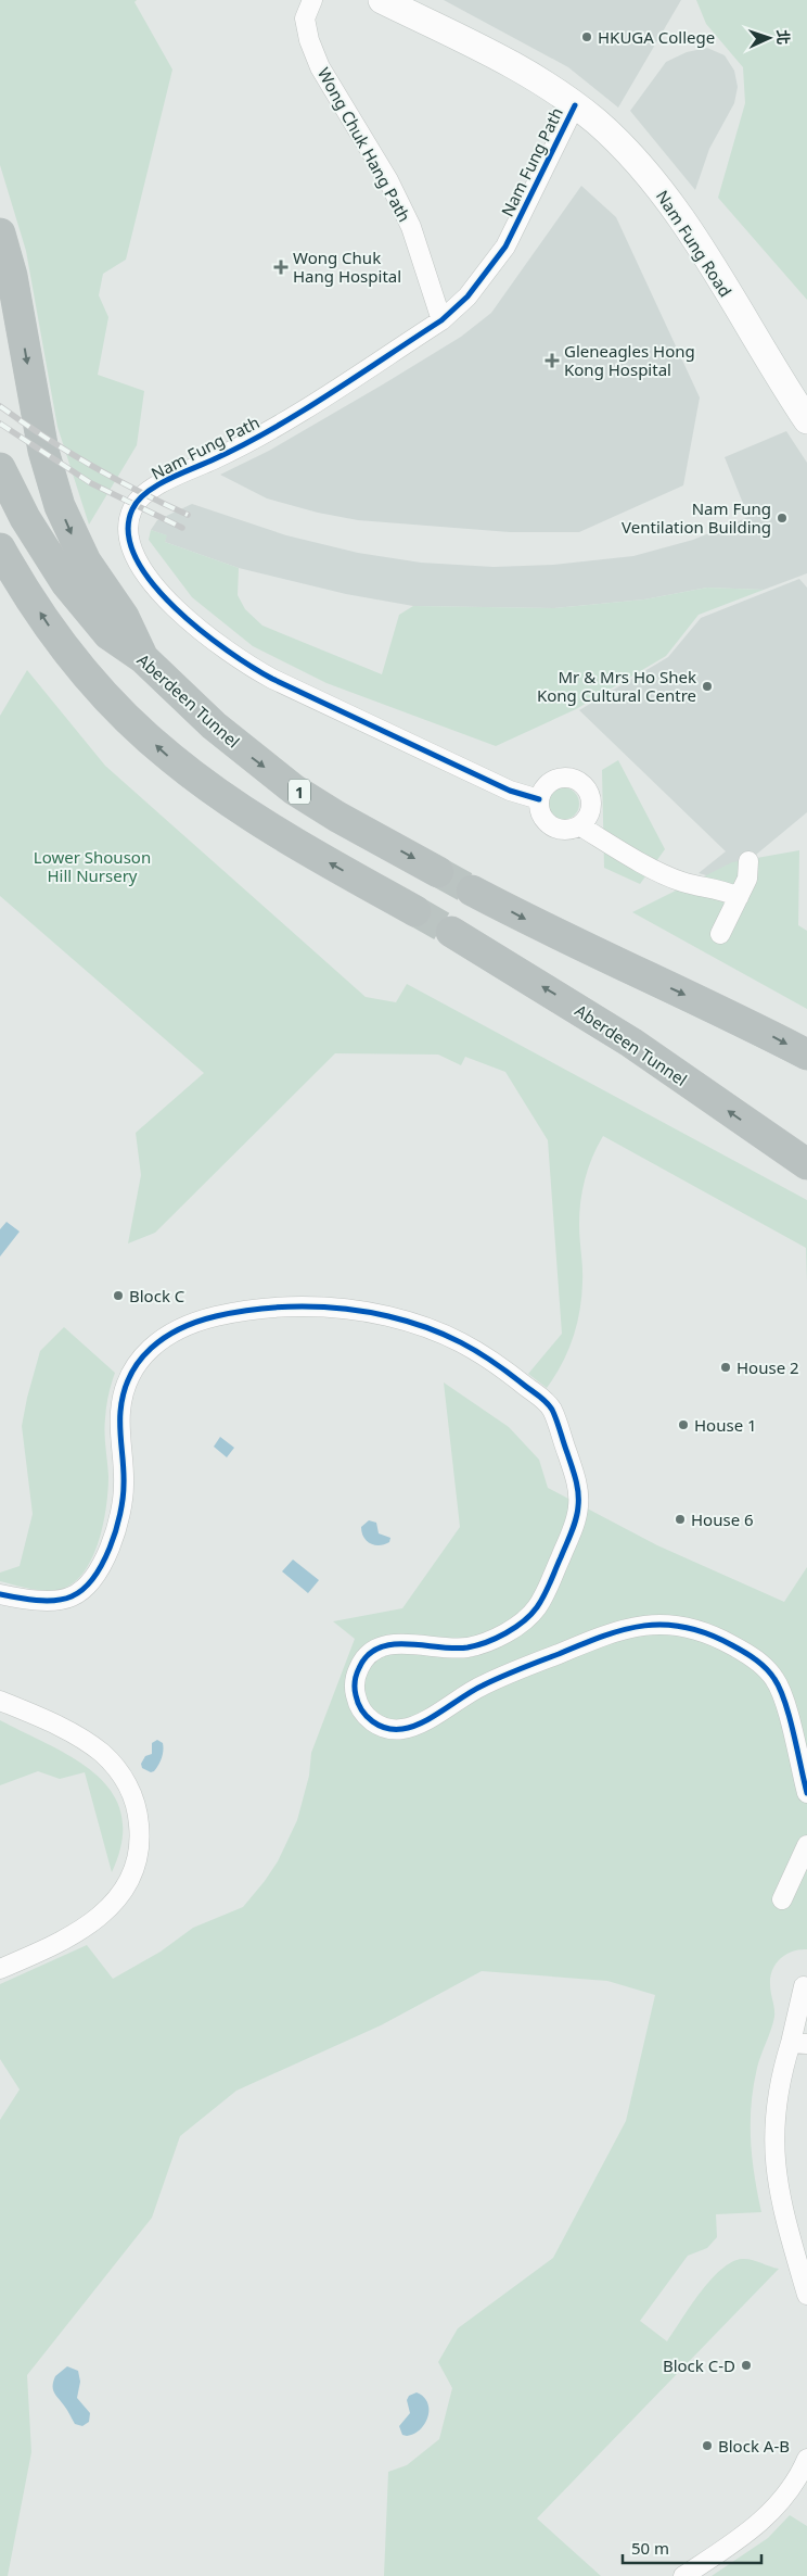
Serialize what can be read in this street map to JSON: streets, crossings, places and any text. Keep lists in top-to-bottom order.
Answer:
{
  "streets": {
    "highway": ["Aberdeen Tunnel", "1"],
    "main road": ["Nam Fung Road"],
    "street": ["Wong Chuk Hang Path", "Nam Fung Path"]
  },
  "crossings": [
    ["Wong Chuk Hang Path", "Nam Fung Path"],
    ["Nam Fung Path", "Nam Fung Road"]
  ],
  "parks": ["Lower Shouson Hill Nursery"],
  "places": {
    "other": [
      "HKUGA College",
      "Nam Fung Ventilation Building",
      "Mr & Mrs Ho Shek Kong Cultural Centre",
      "Block C",
      "House 2",
      "House 1",
      "House 6",
      "Block C-D",
      "Block A-B"
    ],
    "health": ["Wong Chuk Hang Hospital", "Gleneagles Hong Kong Hospital"]
  },
  "scale_bar": "50 m",
  "north": "right"
}
